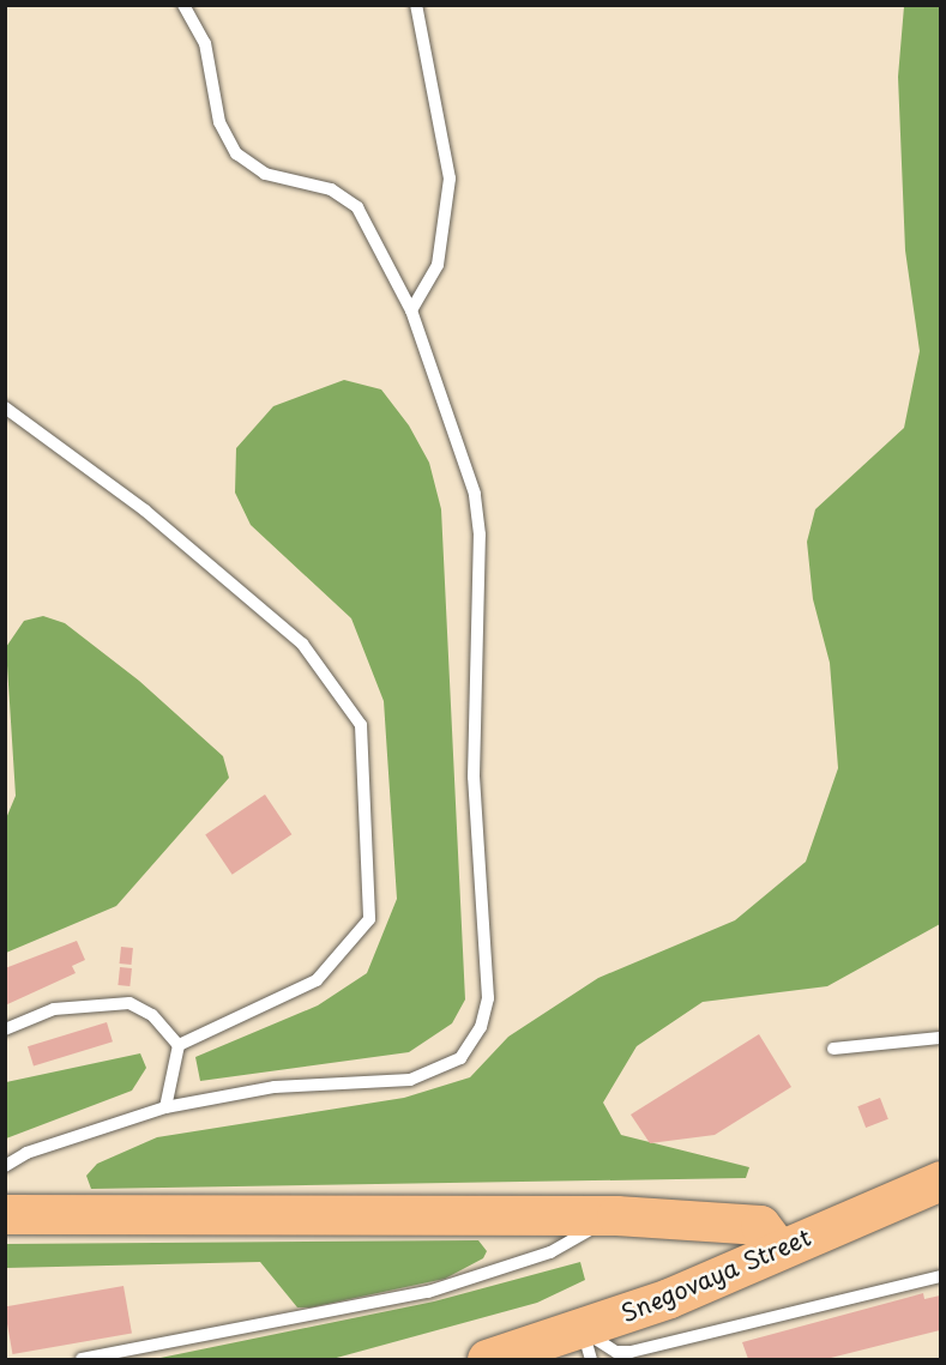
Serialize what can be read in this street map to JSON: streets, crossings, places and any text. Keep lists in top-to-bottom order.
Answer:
{
  "streets": {
    "main road": ["Snegovaya Street"]
  }
}
